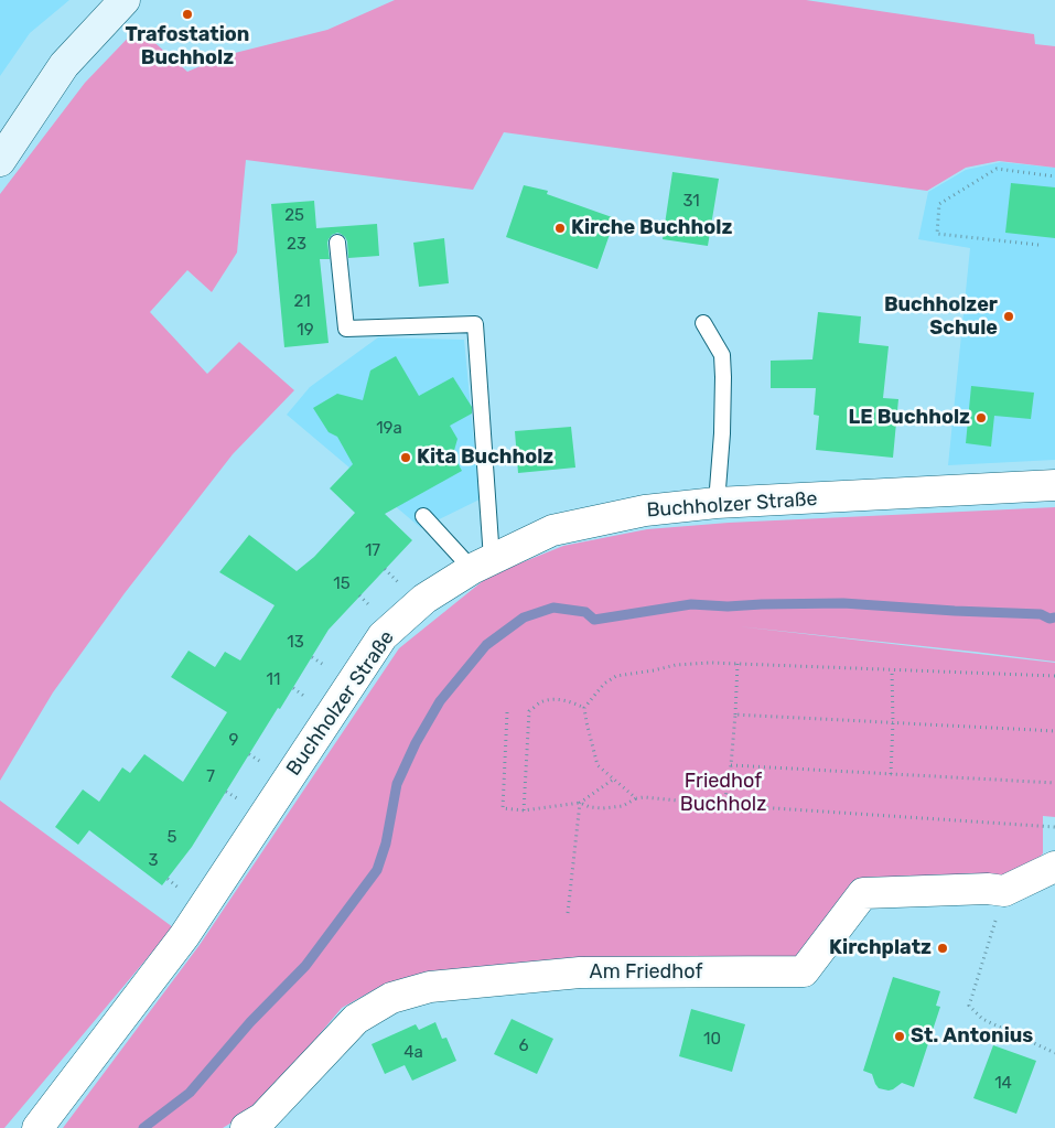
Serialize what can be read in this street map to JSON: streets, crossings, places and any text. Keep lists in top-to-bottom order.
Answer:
{
  "streets": {
    "street": ["Buchholzer Straße", "Am Friedhof"]
  },
  "parks": ["Friedhof Buchholz"],
  "places": [
    "Trafostation Buchholz",
    "Kirche Buchholz",
    "Buchholzer Schule",
    "LE Buchholz",
    "Kita Buchholz",
    "Kirchplatz",
    "St. Antonius"
  ],
  "house_numbers": [
    "31",
    "25",
    "23",
    "21",
    "19",
    "19a",
    "17",
    "15",
    "13",
    "11",
    "9",
    "7",
    "5",
    "3",
    "10",
    "6",
    "4a",
    "14"
  ]
}
